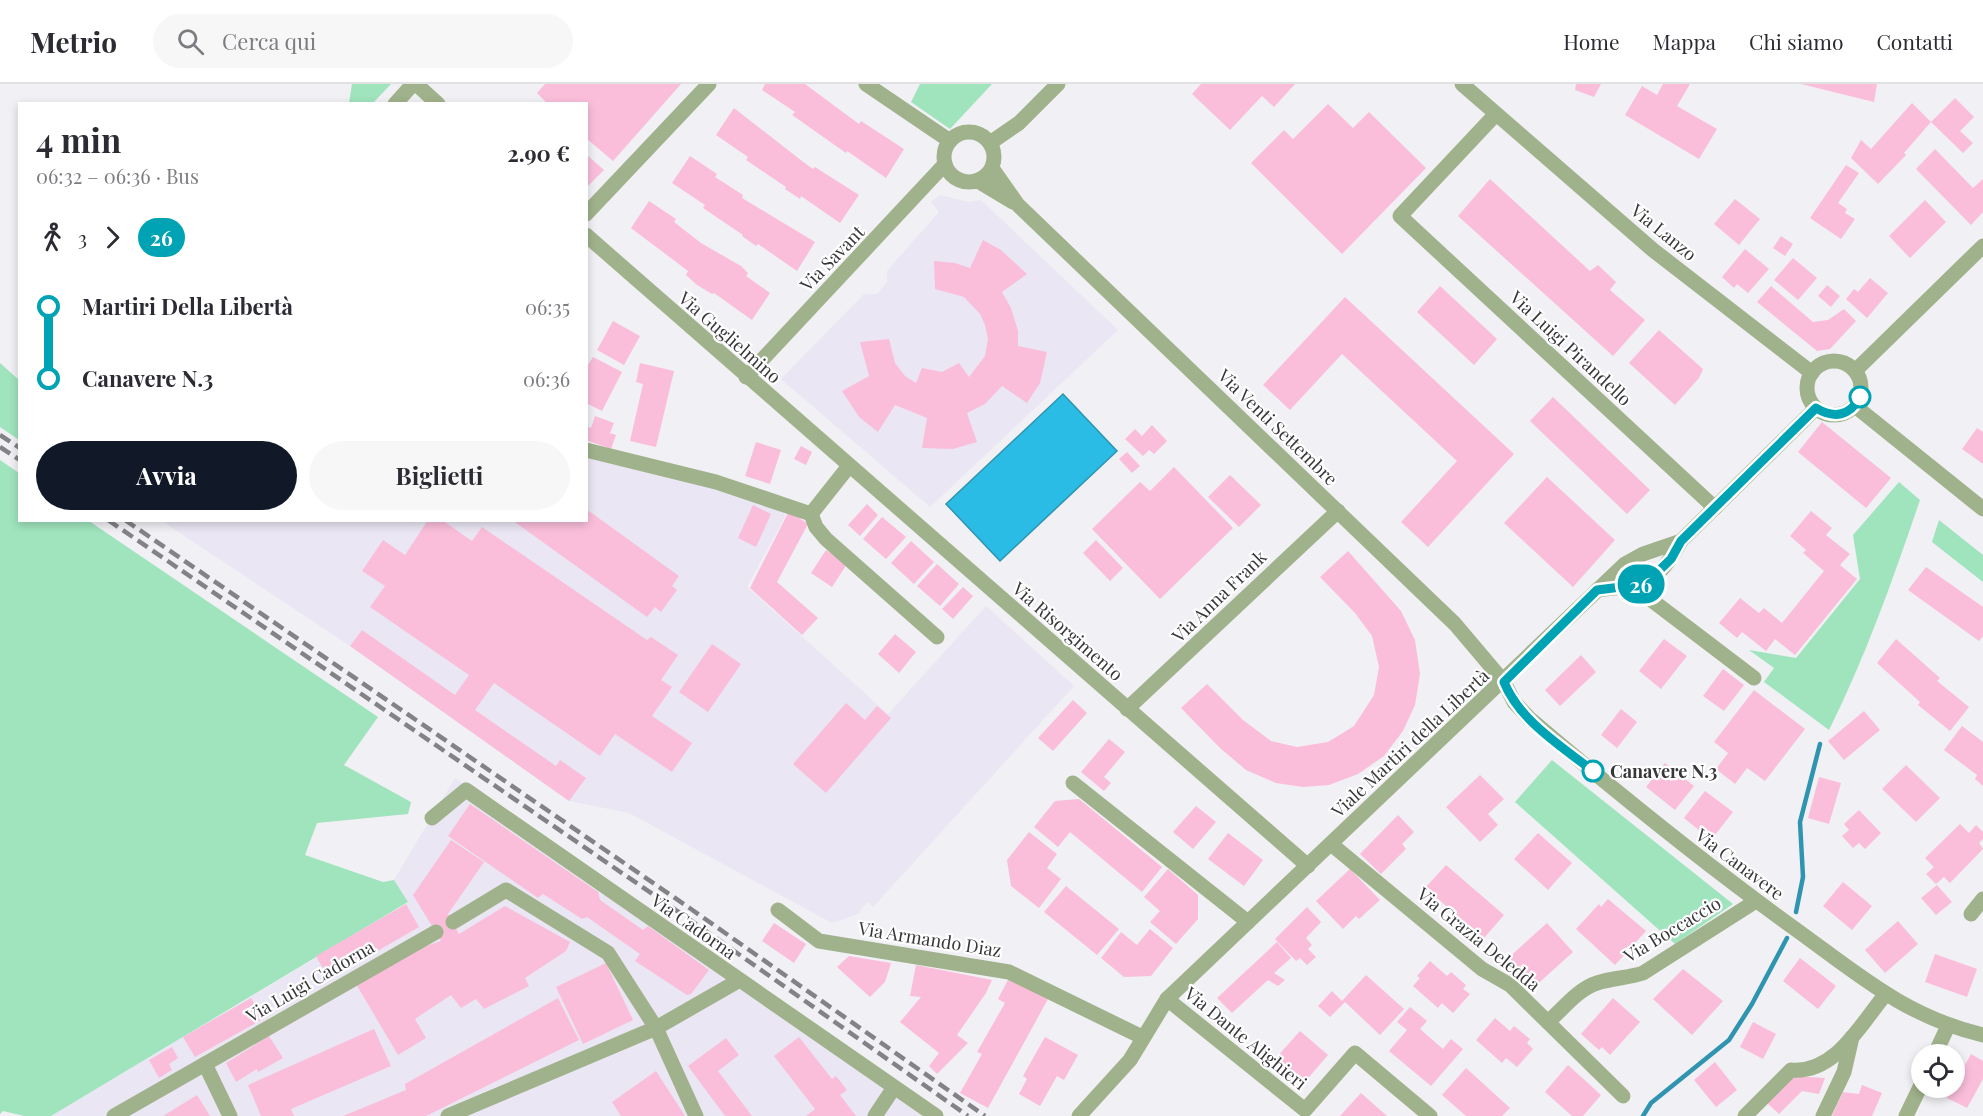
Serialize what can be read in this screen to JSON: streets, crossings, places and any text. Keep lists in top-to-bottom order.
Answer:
{
  "streets": {
    "street": [
      "Via Lanzo",
      "Via Savant",
      "Via Guglielmino",
      "Via Luigi Pirandello",
      "Via Venti Settembre",
      "Via Anna Frank",
      "Via Risorgimento",
      "Viale Martiri della Libertà",
      "Via Canavere",
      "Via Cadorna",
      "Via Boccaccio",
      "Via Armando Diaz",
      "Via Grazia Deledda",
      "Via Luigi Cadorna",
      "Via Dante Alighieri"
    ]
  },
  "crossings": [
    ["Via Lanzo", "Via Luigi Pirandello"],
    ["Via Lanzo", "Viale Martiri della Libertà"],
    ["Via Savant", "Via Guglielmino"],
    ["Via Savant", "Via Venti Settembre"],
    ["Via Guglielmino", "Via Risorgimento"],
    ["Via Luigi Pirandello", "Viale Martiri della Libertà"],
    ["Via Venti Settembre", "Via Anna Frank"],
    ["Via Venti Settembre", "Viale Martiri della Libertà"],
    ["Via Venti Settembre", "Via Canavere"],
    ["Via Anna Frank", "Via Risorgimento"],
    ["Via Risorgimento", "Viale Martiri della Libertà"],
    ["Viale Martiri della Libertà", "Via Canavere"],
    ["Viale Martiri della Libertà", "Via Armando Diaz"],
    ["Viale Martiri della Libertà", "Via Grazia Deledda"],
    ["Viale Martiri della Libertà", "Via Dante Alighieri"],
    ["Via Canavere", "Via Boccaccio"],
    ["Via Boccaccio", "Via Grazia Deledda"]
  ],
  "places": ["Canavere N.3"],
  "lines": ["bus line 26"],
  "page": {
    "header": "Metrio",
    "search": "Cerca qui",
    "nav": [
      "Home",
      "Mappa",
      "Chi siamo",
      "Contatti"
    ],
    "on_map": "26",
    "heading": ["4 min", "06:32 – 06:36 · Bus", "2.90 €"],
    "legs": ["3", "26"],
    "list": [
      {
        "name": "Martiri Della Libertà",
        "value": "06:35"
      },
      {
        "name": "Canavere N.3",
        "value": "06:36"
      }
    ],
    "buttons": ["Avvia", "Biglietti"]
  }
}
